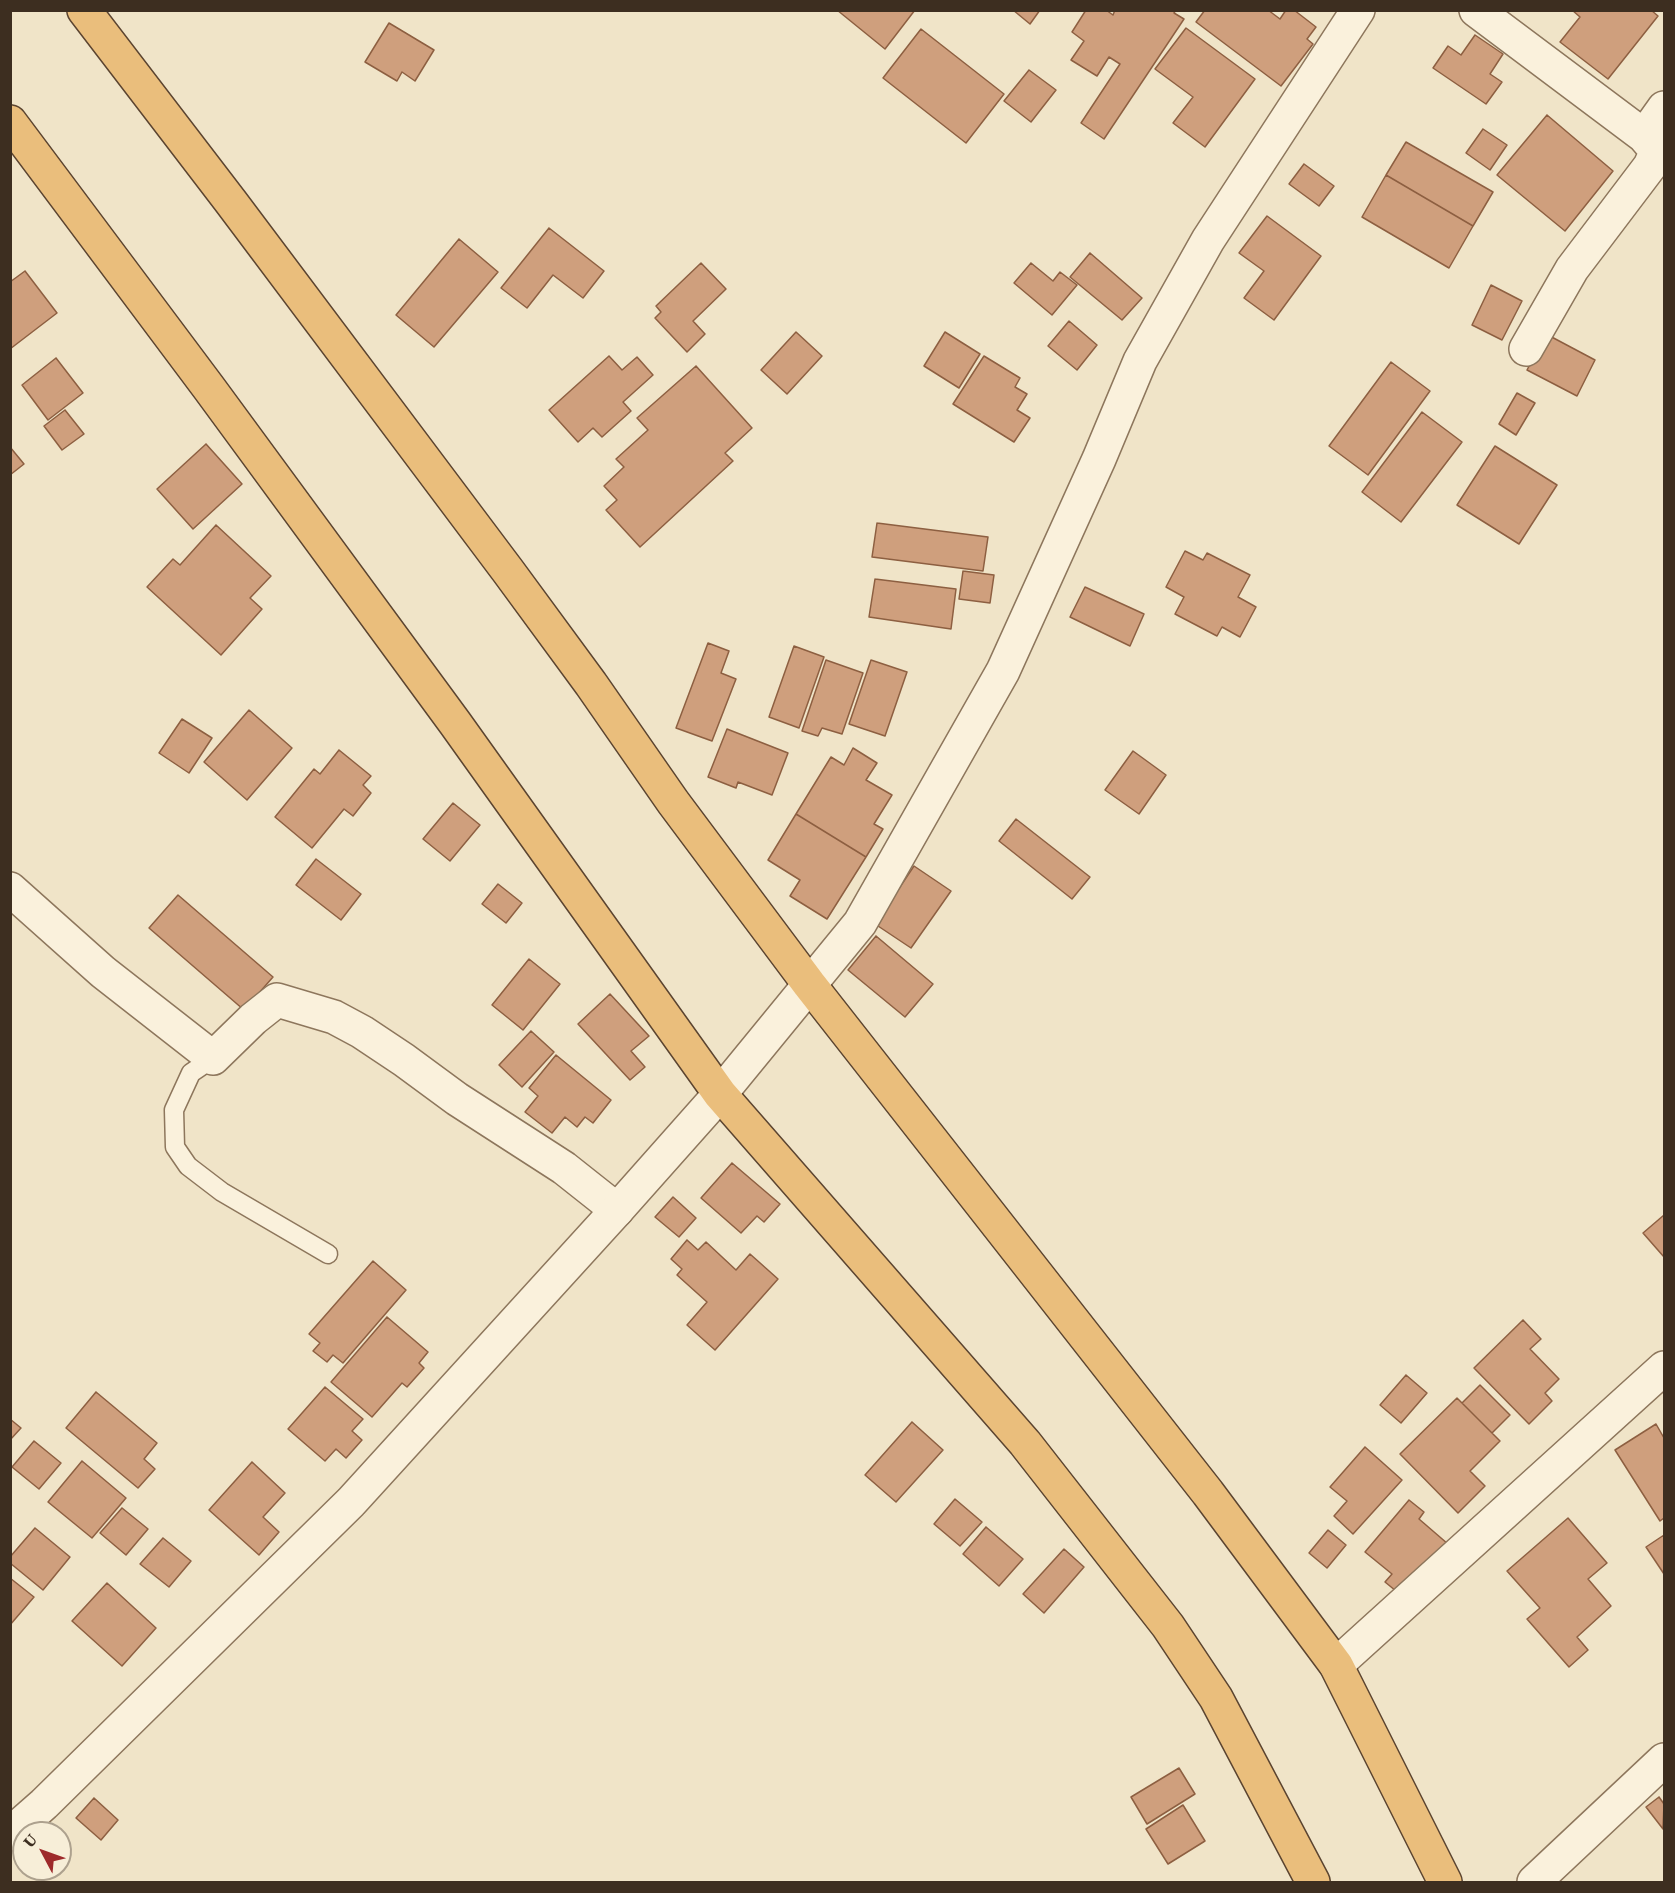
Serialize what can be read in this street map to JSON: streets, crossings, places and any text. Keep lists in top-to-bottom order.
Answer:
{
  "north": "top left"
}
